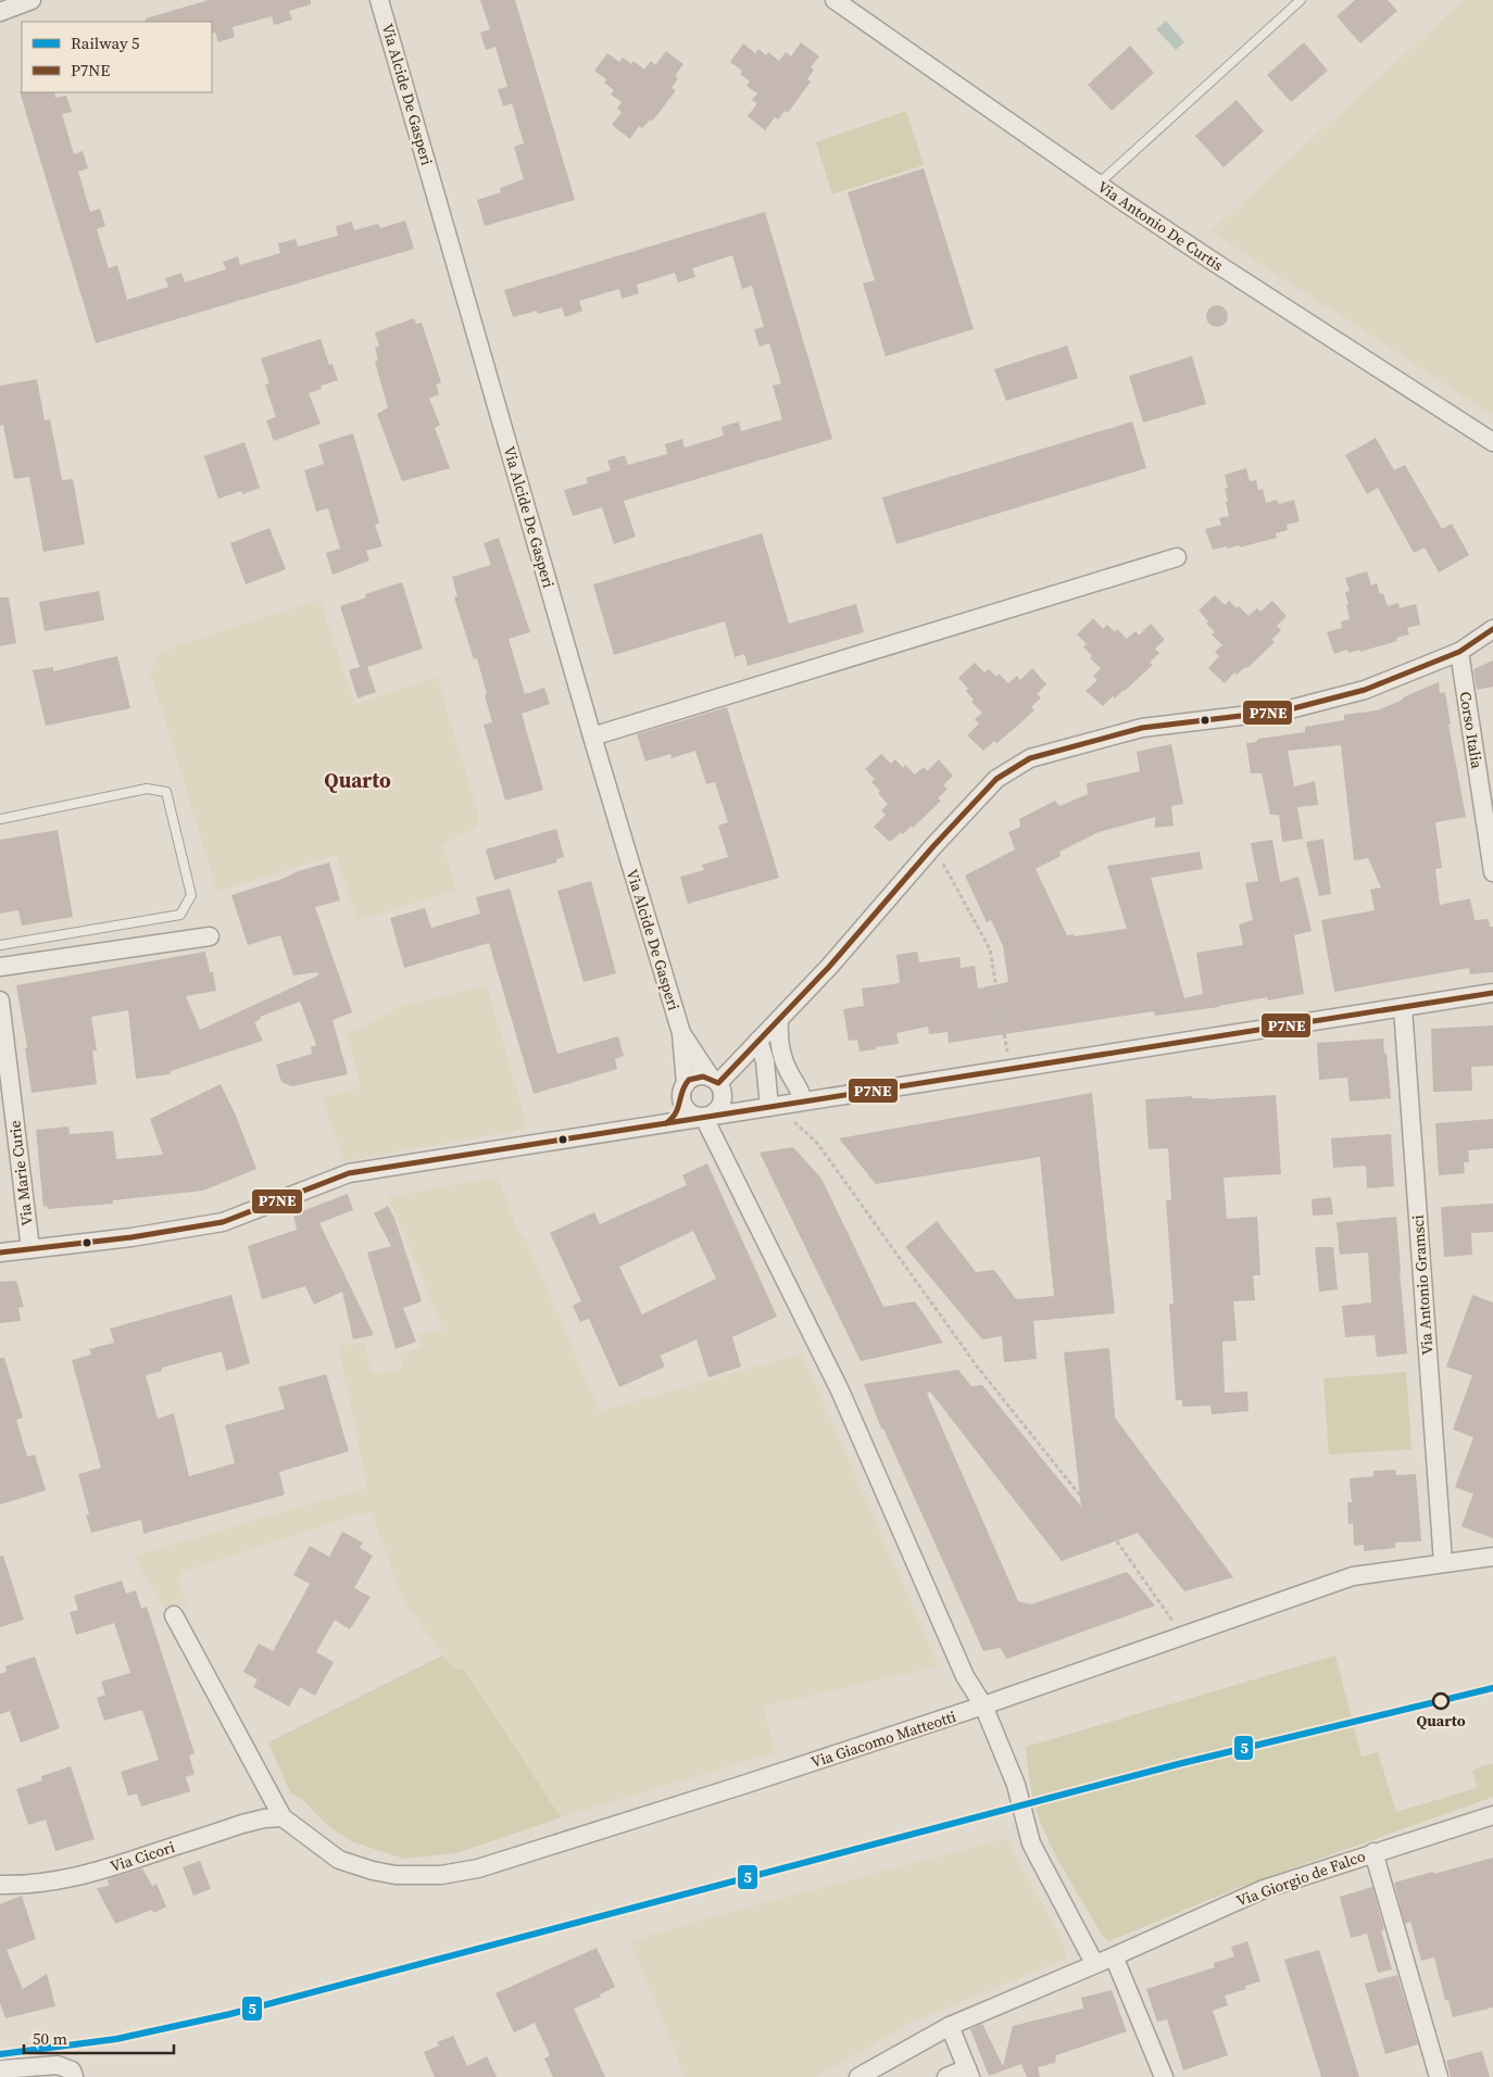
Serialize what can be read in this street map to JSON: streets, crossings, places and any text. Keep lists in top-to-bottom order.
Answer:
{
  "streets": {
    "street": [
      "Via Alcide De Gasperi",
      "Via Antonio De Curtis",
      "Corso Italia",
      "Via Marie Curie",
      "Via Antonio Gramsci",
      "Via Giacomo Matteotti",
      "Via Cicori",
      "Via Giorgio de Falco"
    ]
  },
  "crossings": [
    ["Via Antonio Gramsci", "Via Giacomo Matteotti"],
    ["Via Giacomo Matteotti", "Via Cicori"]
  ],
  "districts": ["Quarto"],
  "places": ["Quarto"],
  "lines": ["transit line P7NE", "rail line 5"],
  "legend": ["Railway 5", "P7NE"],
  "scale_bar": "50 m"
}
